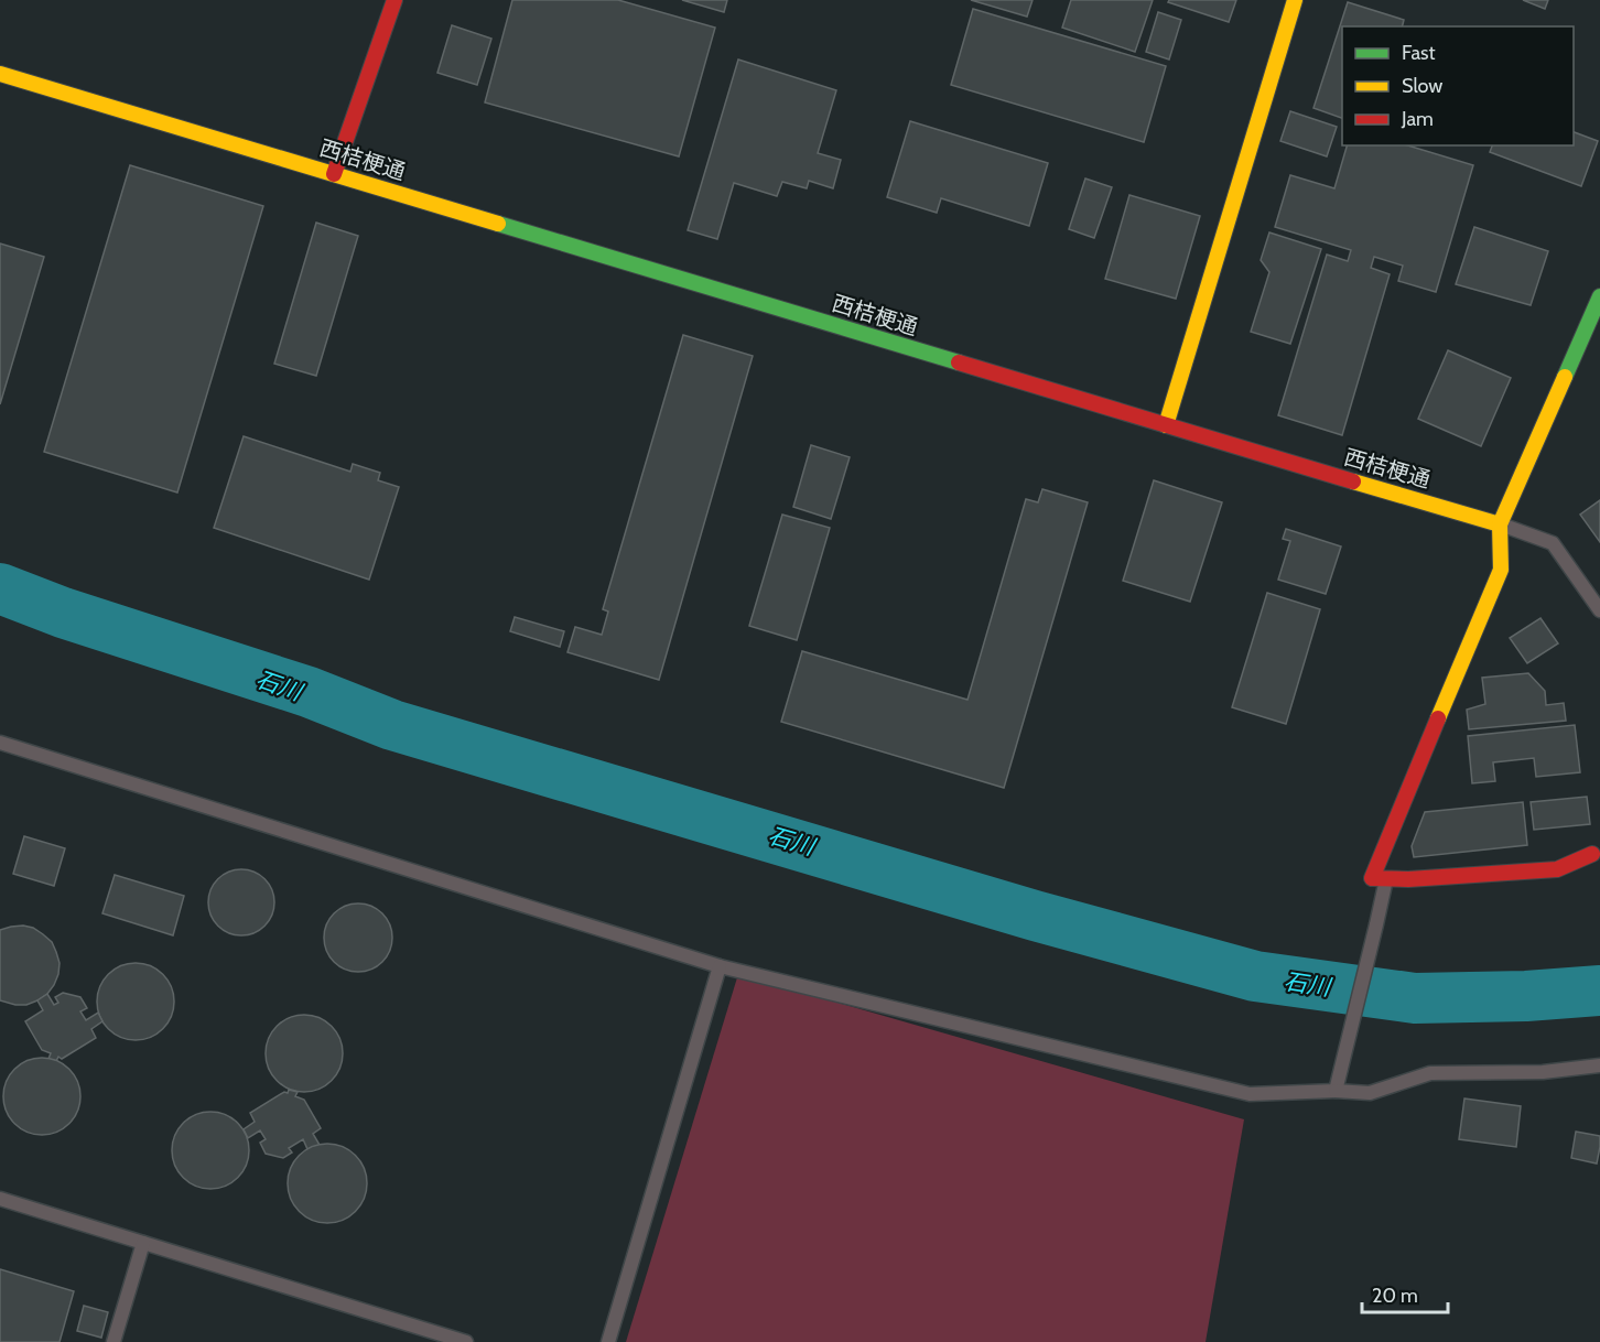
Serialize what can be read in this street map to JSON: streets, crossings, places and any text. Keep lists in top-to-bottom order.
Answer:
{
  "streets": {
    "street": ["西桔梗通"]
  },
  "water": ["石川"],
  "legend": ["Fast", "Slow", "Jam"],
  "scale_bar": "20 m"
}
